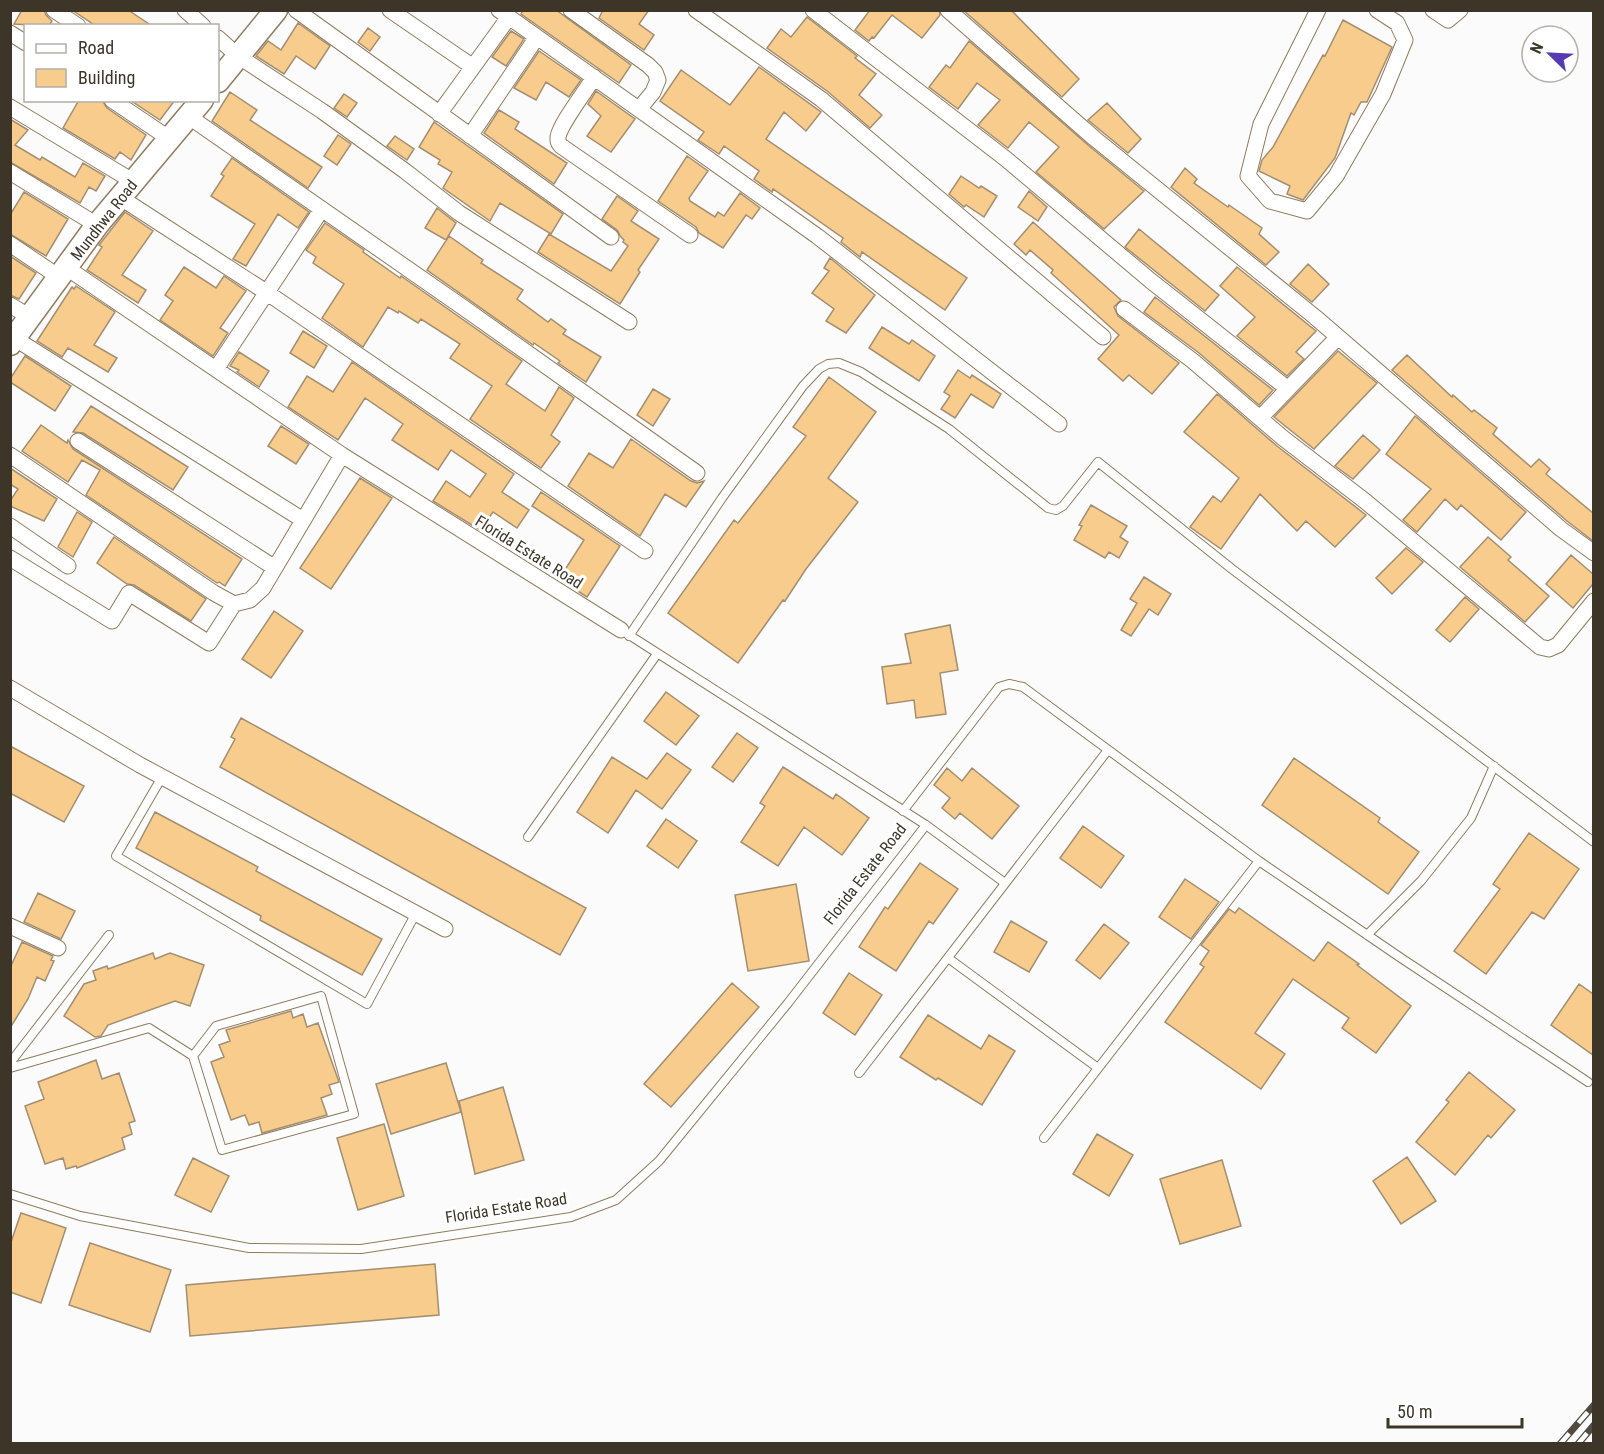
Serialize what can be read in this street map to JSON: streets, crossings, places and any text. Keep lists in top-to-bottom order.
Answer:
{
  "streets": {
    "main road": ["Mundhwa Road"],
    "street": ["Florida Estate Road"]
  },
  "crossings": [
    ["Mundhwa Road", "Florida Estate Road"]
  ],
  "legend": ["Road", "Building"],
  "scale_bar": "50 m",
  "north": "top left"
}
